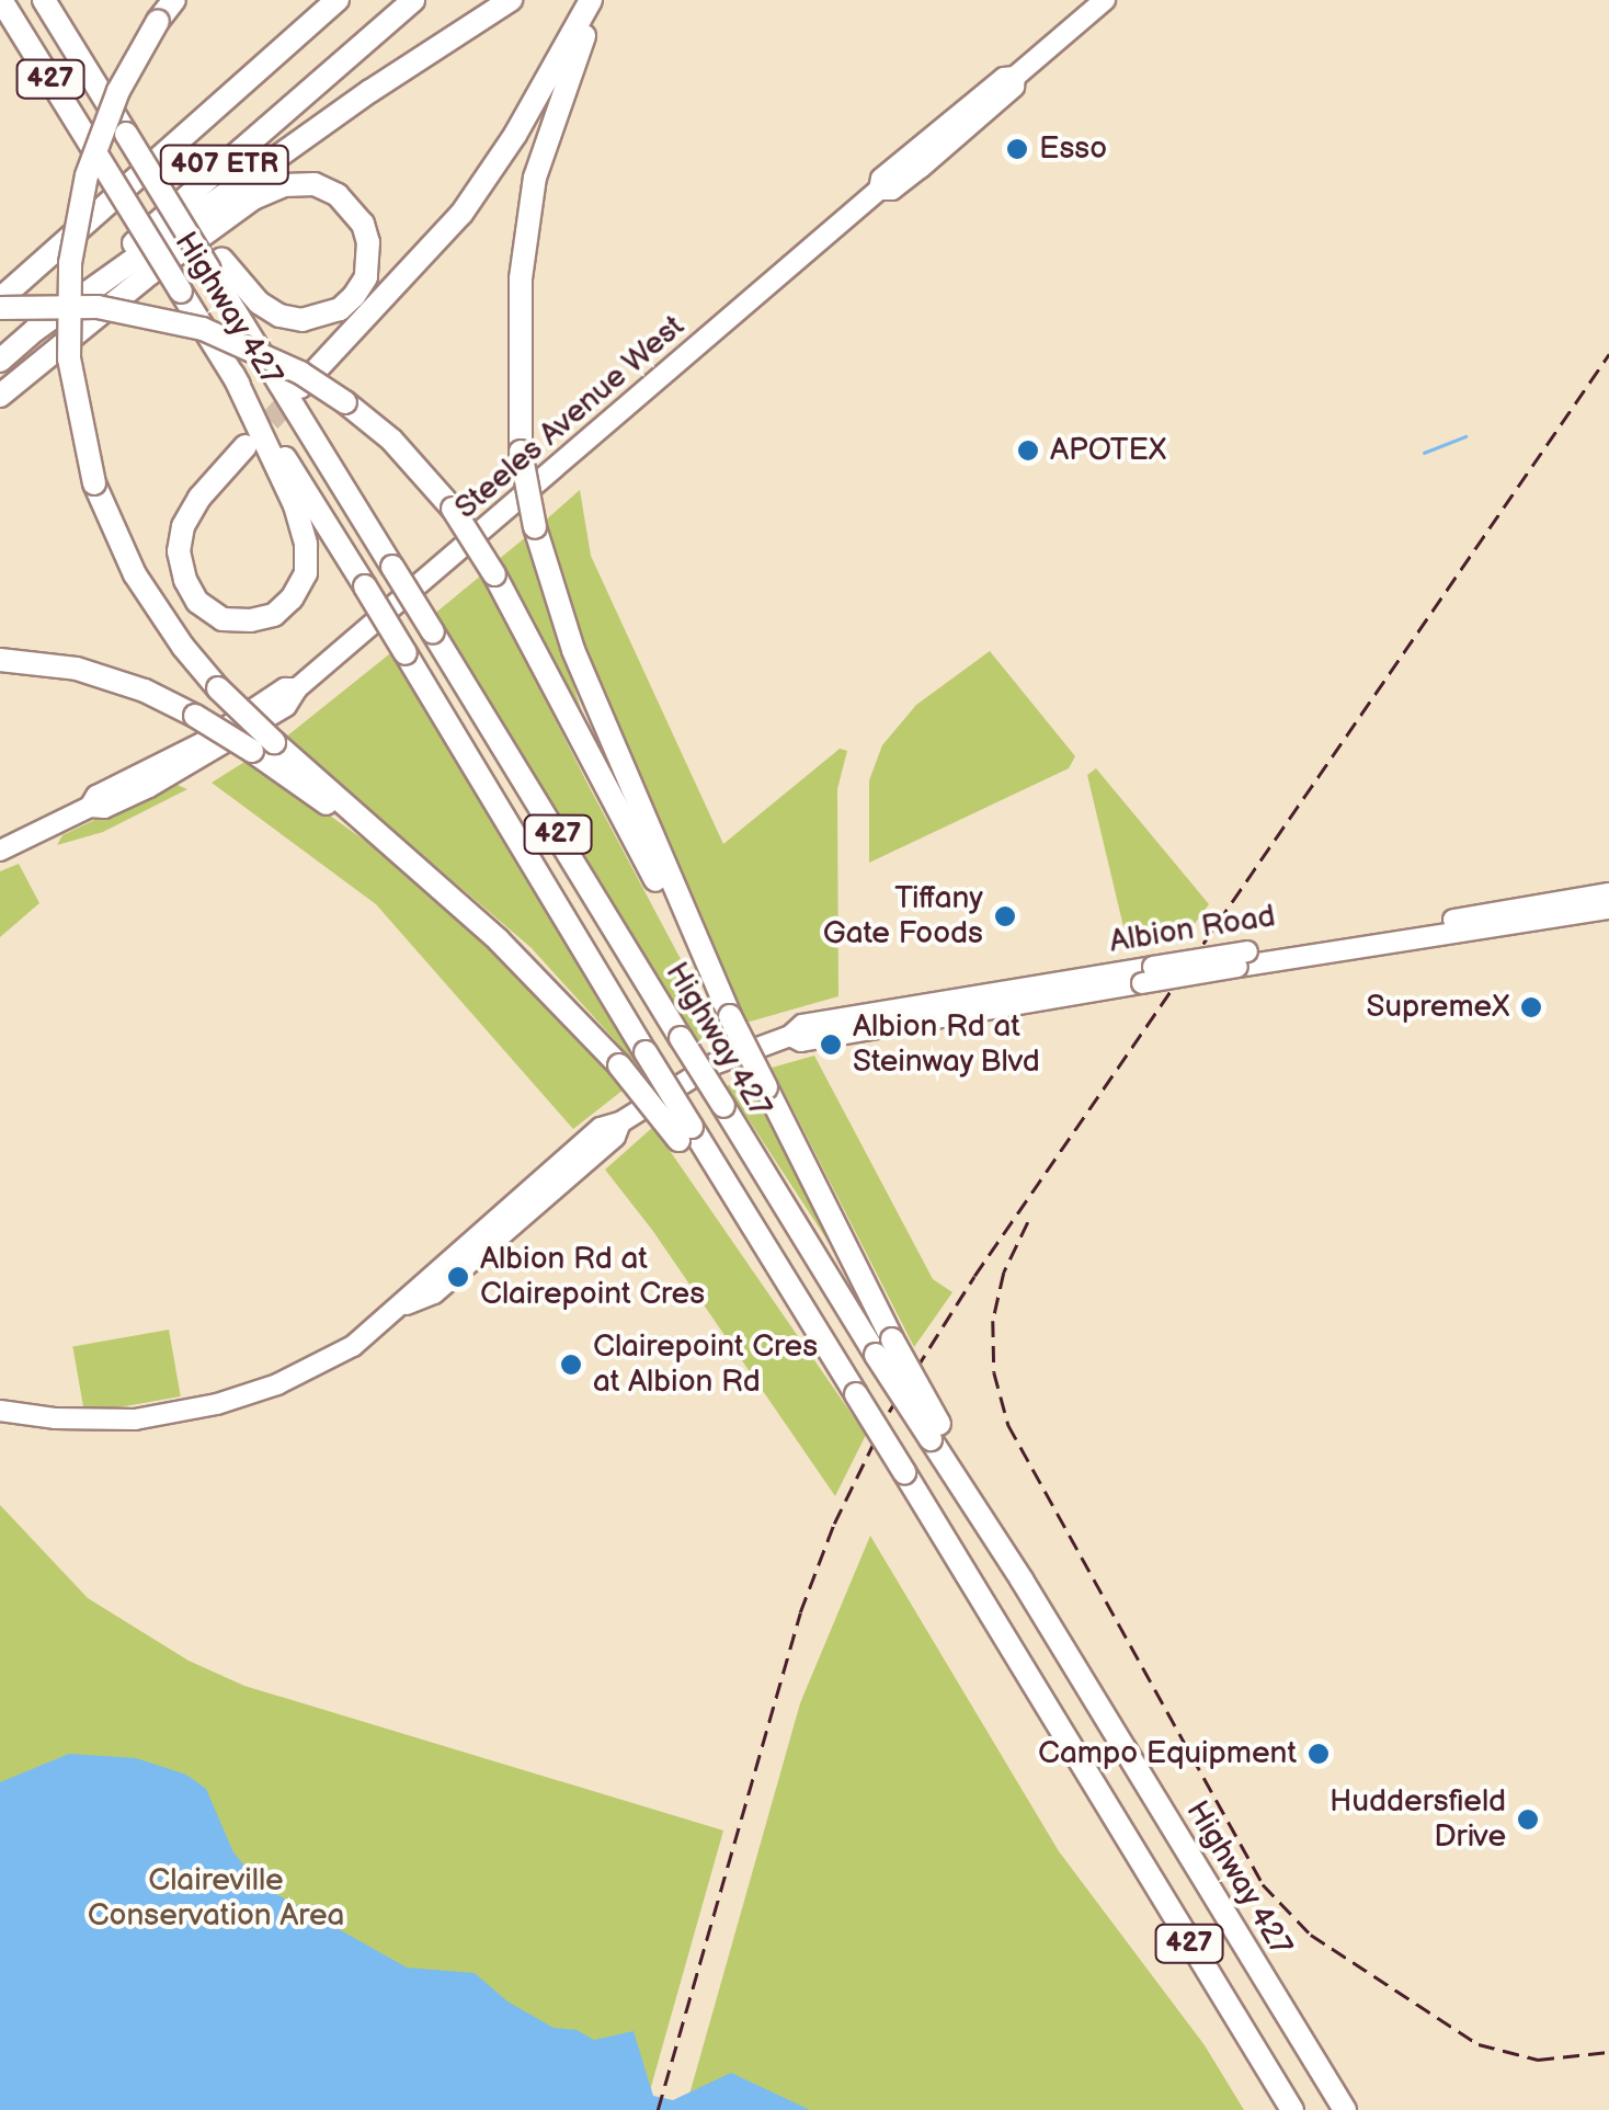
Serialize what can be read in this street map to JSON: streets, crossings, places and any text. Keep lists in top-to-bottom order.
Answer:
{
  "streets": {
    "highway": ["427", "407 ETR", "Highway 427"],
    "main road": ["Steeles Avenue West", "Albion Road"]
  },
  "crossings": [
    ["427", "Highway 427"]
  ],
  "parks": ["Claireville Conservation Area"],
  "places": [
    "Esso",
    "APOTEX",
    "Tiffany Gate Foods",
    "SupremeX",
    "Albion Rd at Steinway Blvd",
    "Albion Rd at Clairepoint Cres",
    "Clairepoint Cres at Albion Rd",
    "Campo Equipment",
    "Huddersfield Drive"
  ]
}
